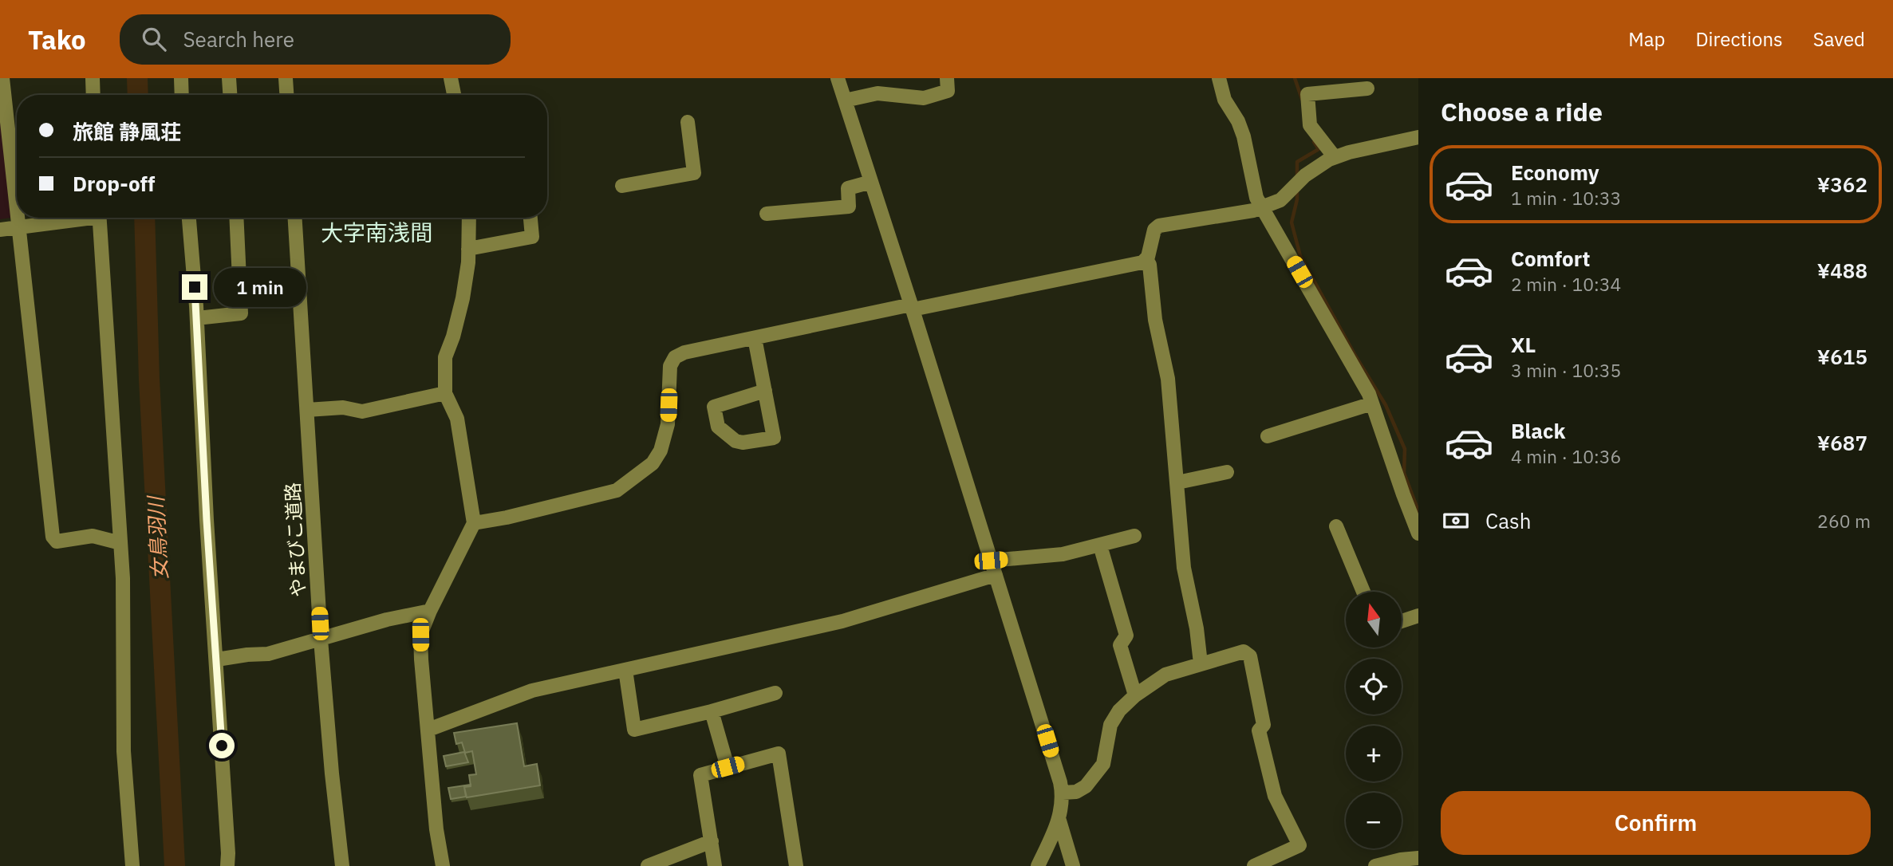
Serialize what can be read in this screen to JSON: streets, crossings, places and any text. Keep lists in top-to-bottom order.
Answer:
{
  "streets": {
    "street": ["やまびこ道路"]
  },
  "districts": ["大字南浅間"],
  "water": ["女鳥羽川"],
  "north": "top",
  "page": {
    "header": "Tako",
    "search": "Search here",
    "nav": ["Map", "Directions", "Saved"],
    "heading": "Choose a ride",
    "banner": ["旅館 静風荘", "Drop-off"],
    "list": [
      {
        "name": "Economy",
        "note": "1 min · 10:33",
        "value": "¥362"
      },
      {
        "name": "Comfort",
        "note": "2 min · 10:34",
        "value": "¥488"
      },
      {
        "name": "XL",
        "note": "3 min · 10:35",
        "value": "¥615"
      },
      {
        "name": "Black",
        "note": "4 min · 10:36",
        "value": "¥687"
      }
    ],
    "bubble": "1 min",
    "pay": ["Cash", "260 m"],
    "map_buttons": ["+", "−"],
    "buttons": "Confirm"
  }
}
